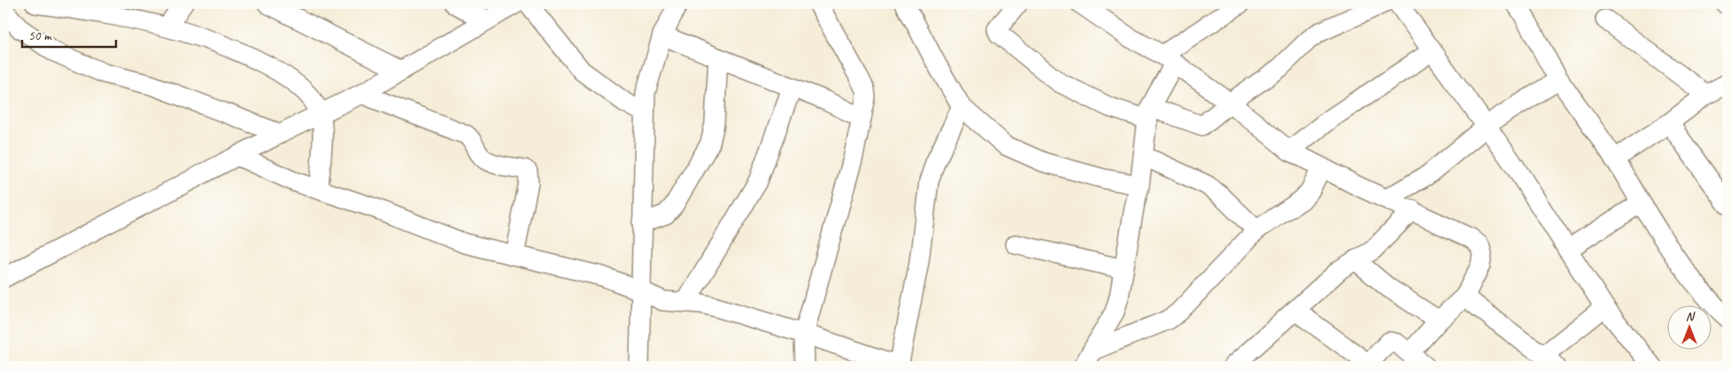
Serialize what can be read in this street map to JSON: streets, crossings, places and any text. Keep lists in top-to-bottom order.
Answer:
{
  "scale_bar": "50 m",
  "north": "top"
}
